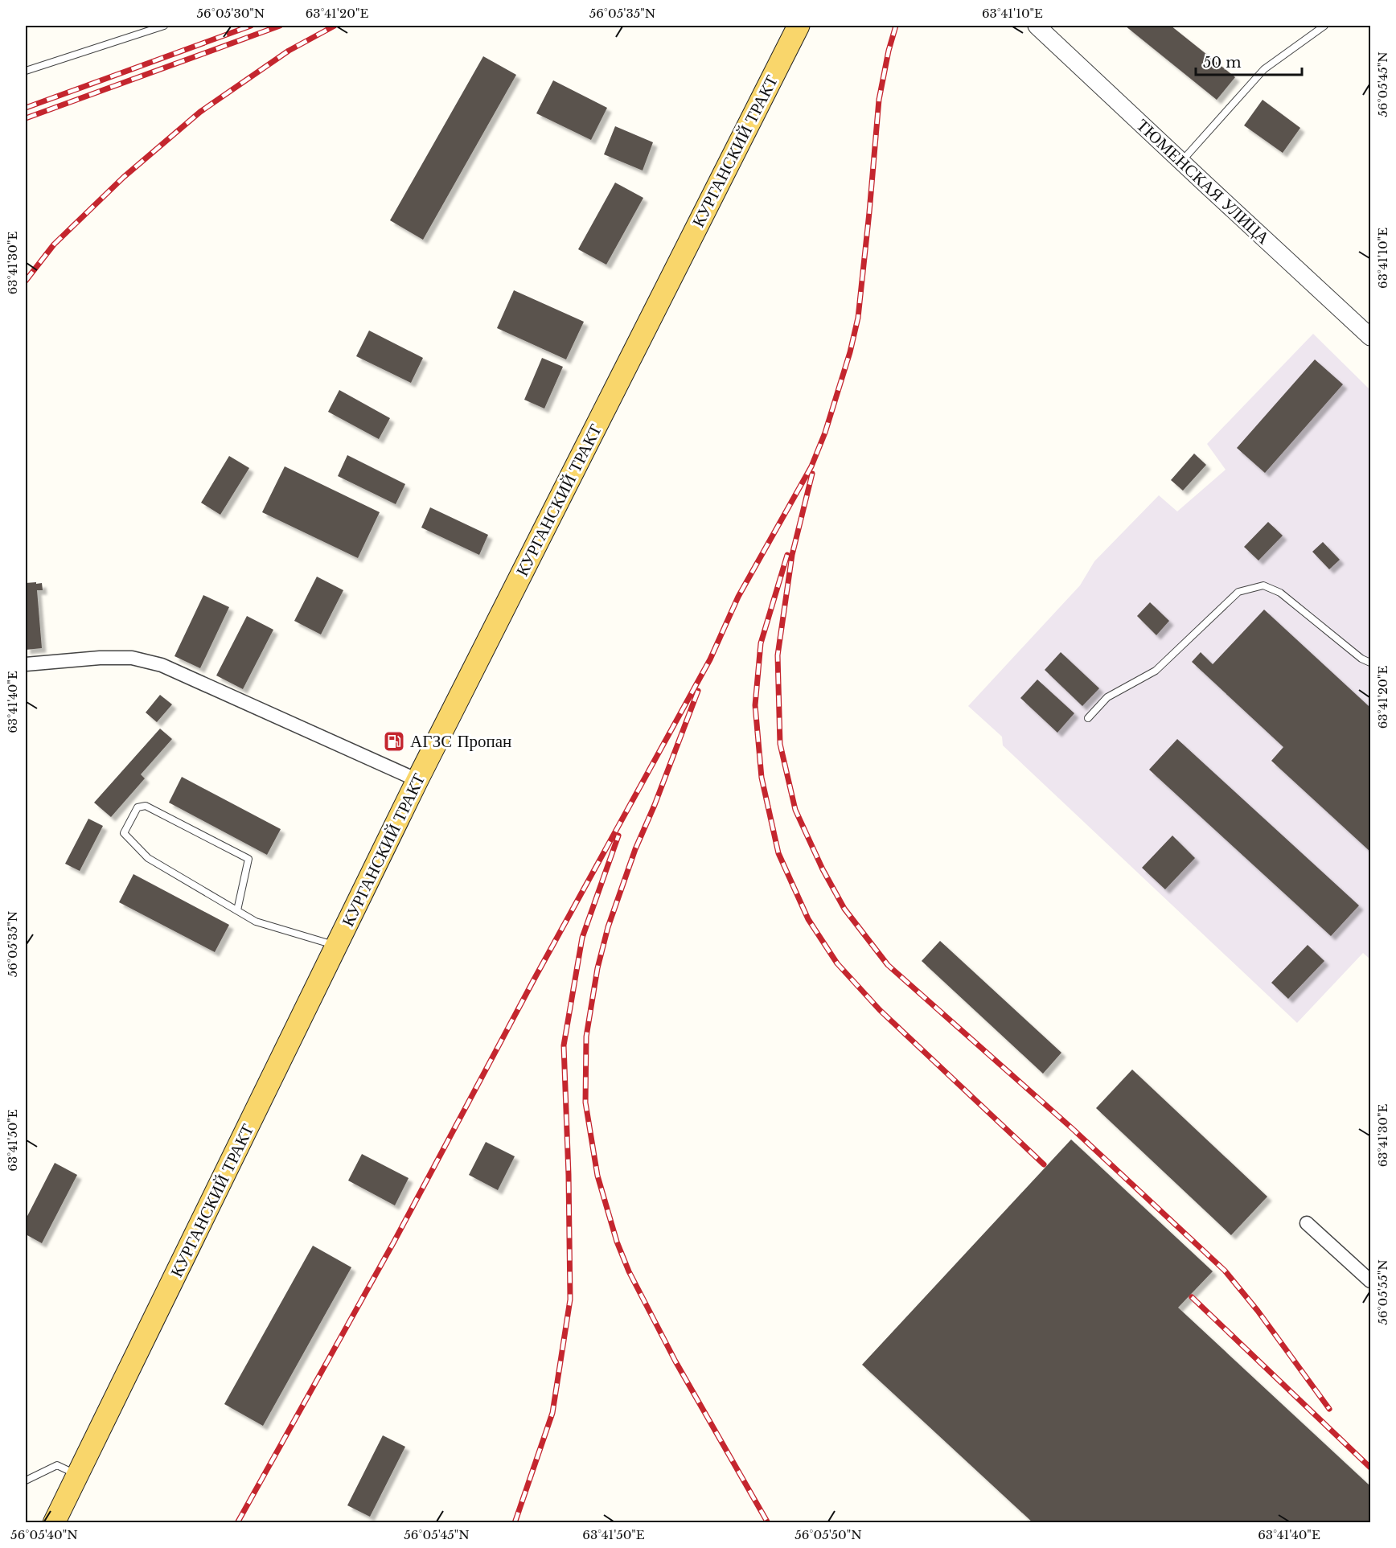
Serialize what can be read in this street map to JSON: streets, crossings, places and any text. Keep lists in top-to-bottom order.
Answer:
{
  "streets": {
    "main road": ["КУРГАНСКИЙ ТРАКТ"],
    "street": ["ТЮМЕНСКАЯ УЛИЦА"]
  },
  "places": {
    "fuel station": ["АГЗС Пропан"]
  },
  "scale_bar": "50 m",
  "coordinates": [
    "56°05'30\"N",
    "63°41'20\"E",
    "56°05'35\"N",
    "63°41'10\"E",
    "56°05'45\"N",
    "63°41'30\"E",
    "63°41'40\"E",
    "63°41'50\"E",
    "56°05'55\"N",
    "56°05'40\"N",
    "56°05'50\"N"
  ]
}
